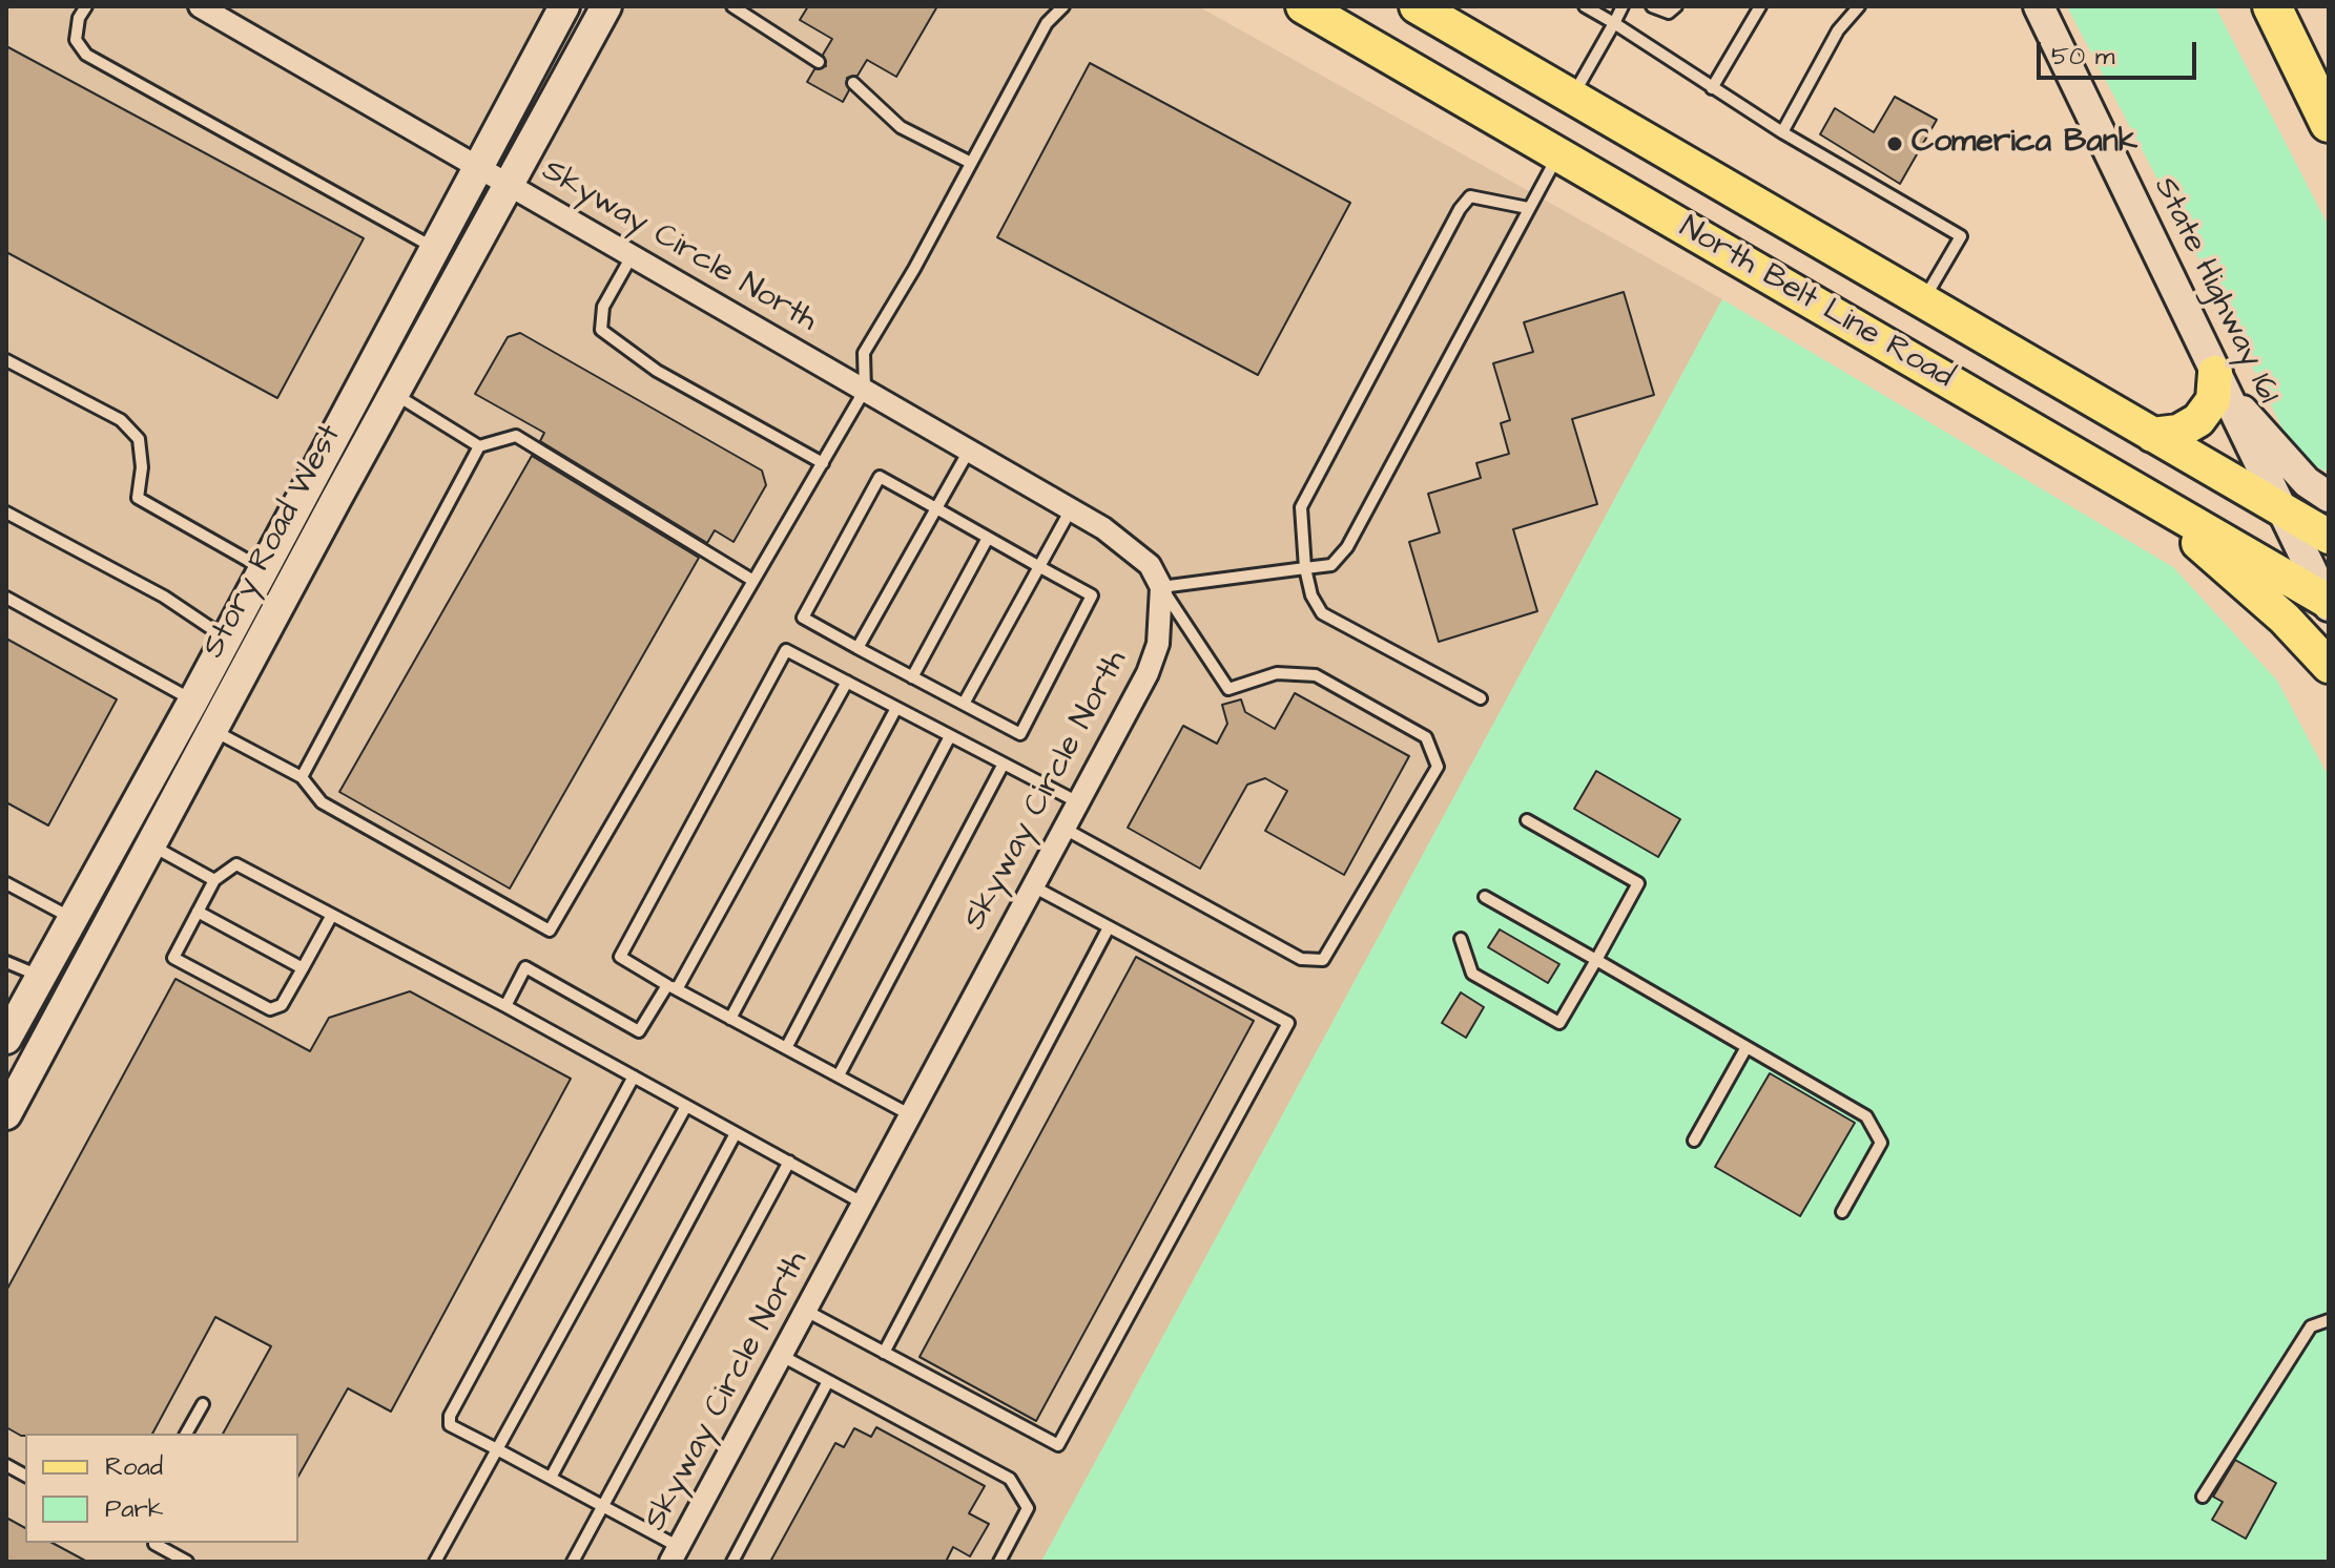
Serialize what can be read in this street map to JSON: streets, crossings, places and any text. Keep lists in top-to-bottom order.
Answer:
{
  "streets": {
    "main road": ["North Belt Line Road"],
    "street": ["Skyway Circle North", "State Highway 161", "Story Road West"]
  },
  "crossings": [
    ["Skyway Circle North", "Story Road West"],
    ["State Highway 161", "North Belt Line Road"]
  ],
  "places": ["Comerica Bank"],
  "legend": ["Road", "Park"],
  "scale_bar": "50 m"
}
